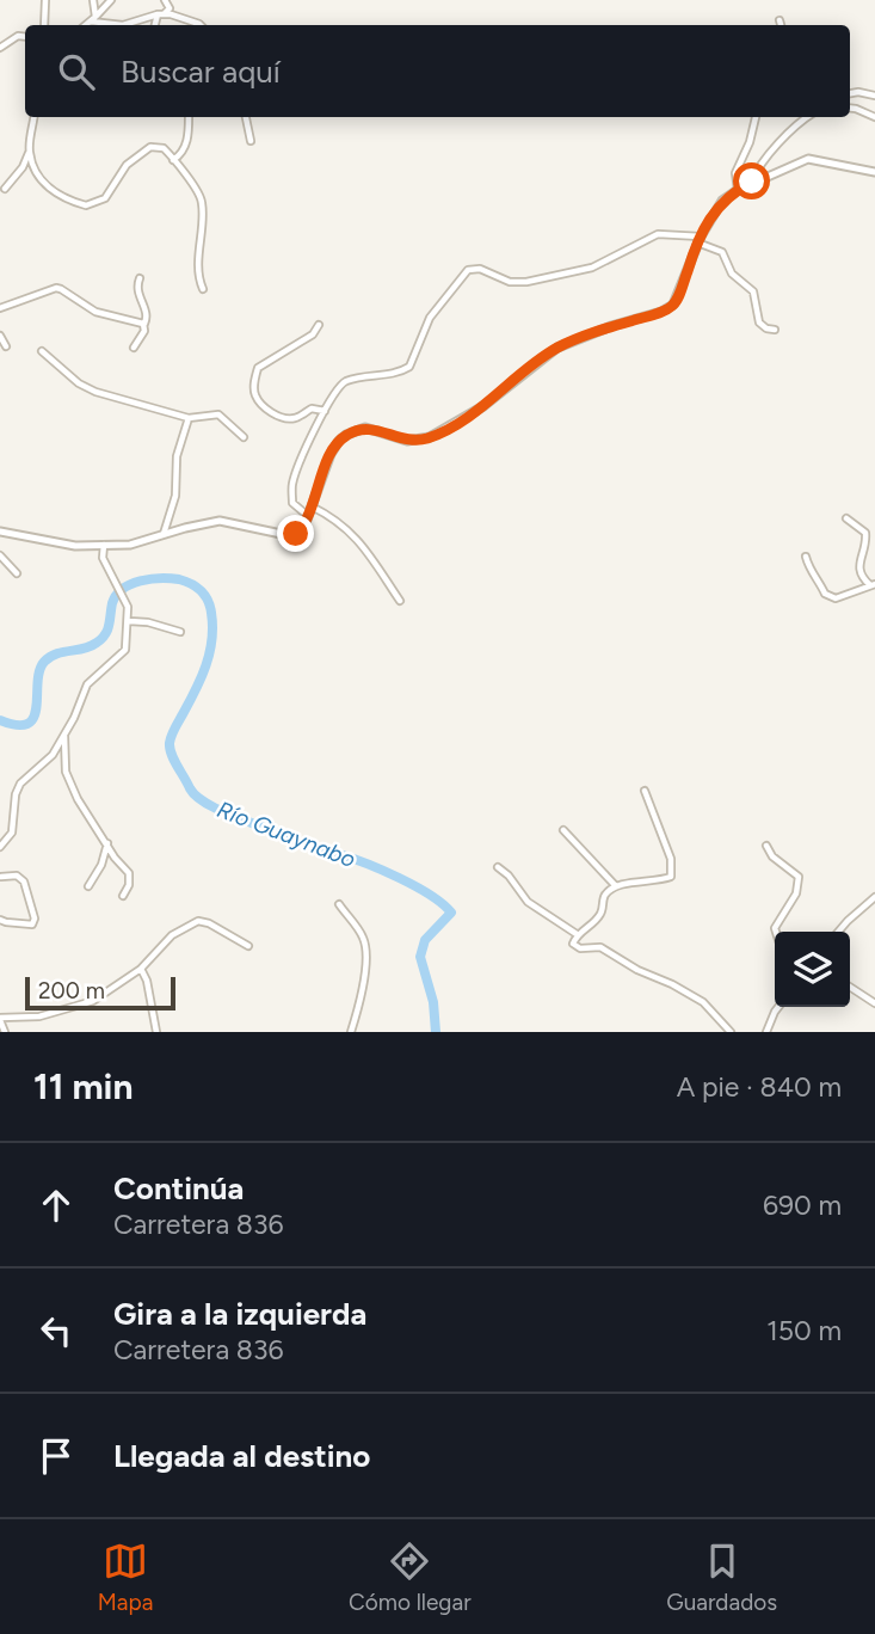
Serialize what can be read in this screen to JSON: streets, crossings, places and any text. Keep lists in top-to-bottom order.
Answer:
{
  "water": ["Río Guaynabo"],
  "scale_bar": "200 m",
  "page": {
    "search": "Buscar aquí",
    "scale": "200 m",
    "heading": ["11 min", "A pie · 840 m"],
    "list": [
      ["Continúa", "Carretera 836", "690 m"],
      ["Gira a la izquierda", "Carretera 836", "150 m"],
      "Llegada al destino"
    ],
    "nav": ["Mapa", "Cómo llegar", "Guardados"]
  }
}
